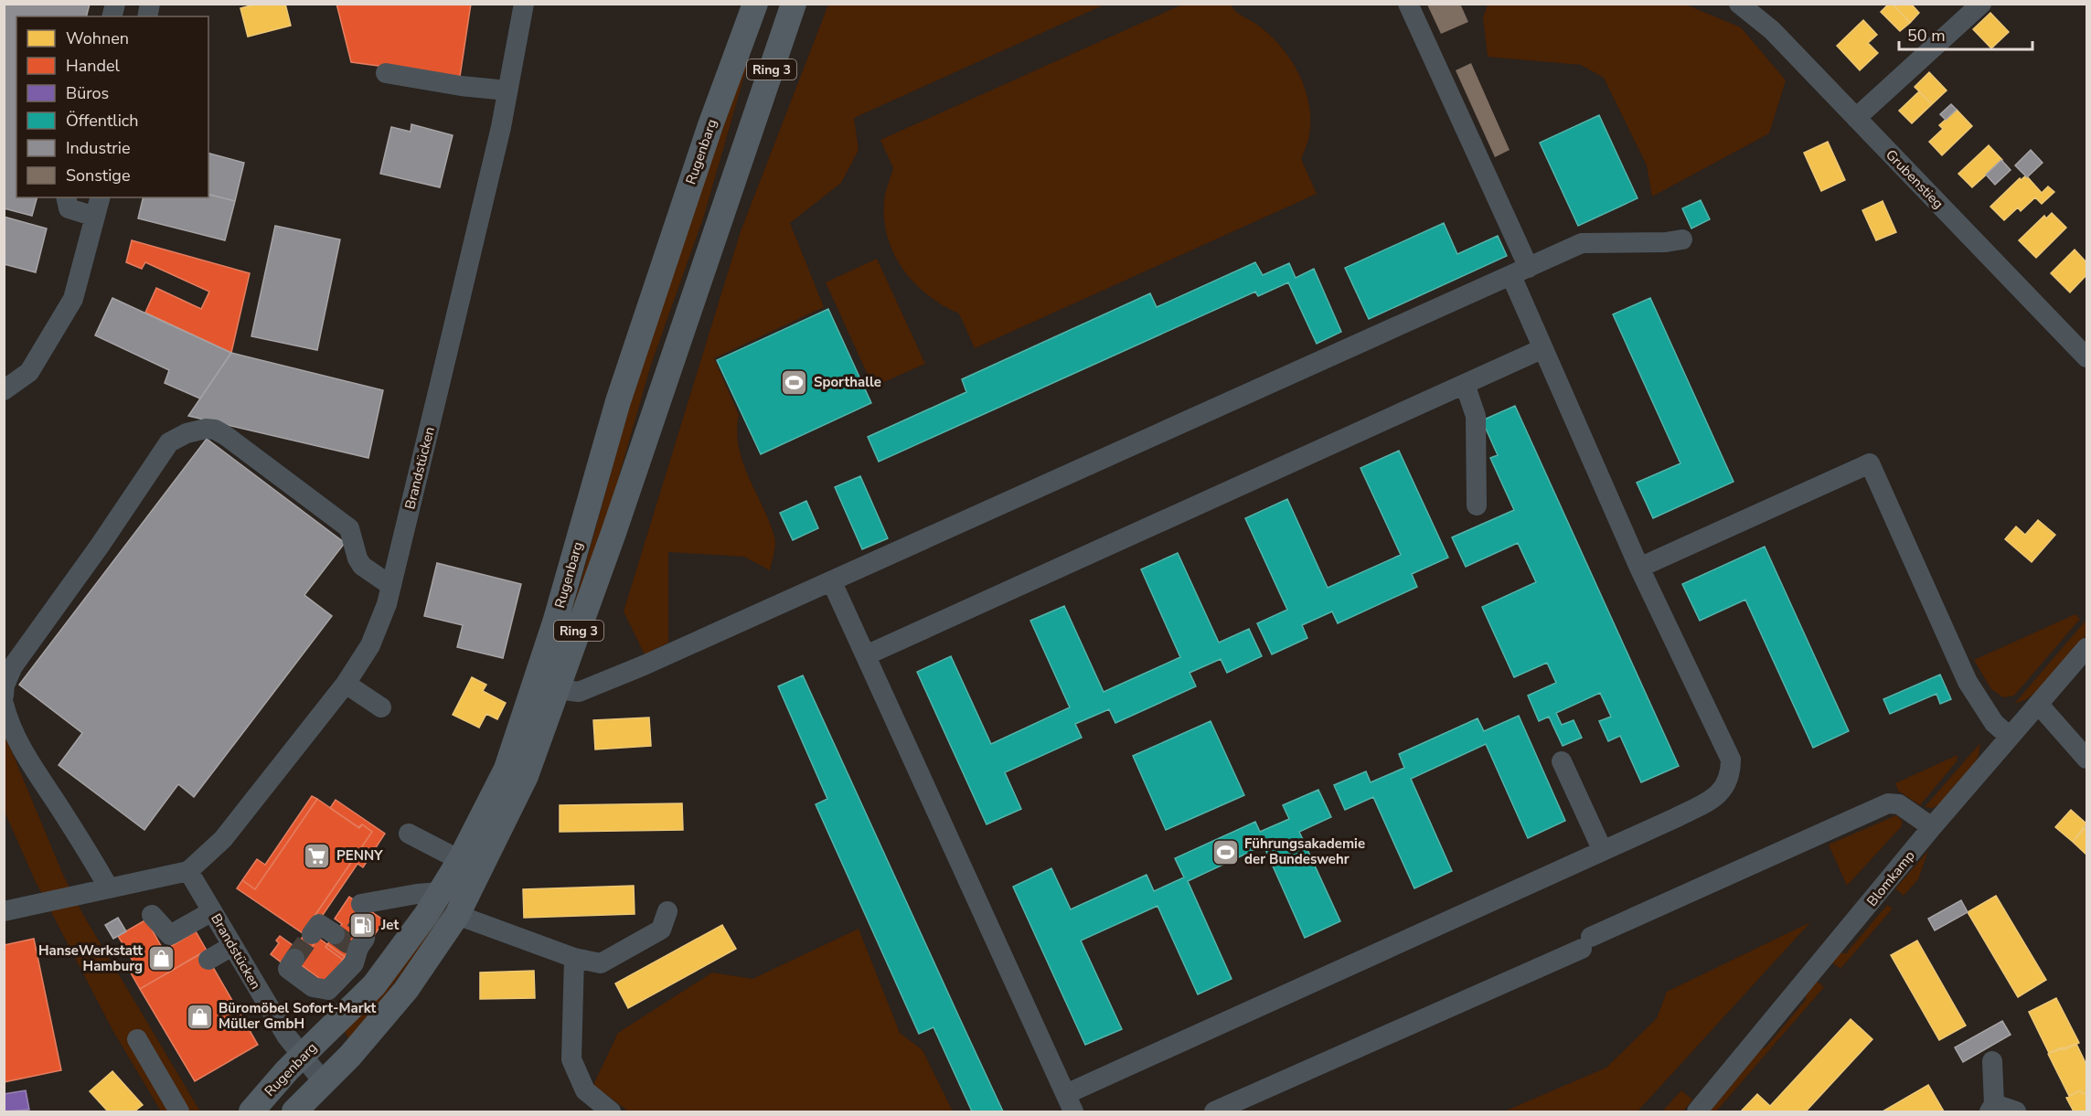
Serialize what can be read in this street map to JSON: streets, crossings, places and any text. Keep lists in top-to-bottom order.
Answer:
{
  "streets": {
    "main road": ["Ring 3", "Rugenbarg"],
    "street": ["Grubenstieg", "Brandstücken", "Blomkamp"]
  },
  "crossings": [
    ["Rugenbarg", "Brandstücken"]
  ],
  "places": {
    "sports": ["Sporthalle", "Führungsakademie der Bundeswehr"],
    "supermarket": ["PENNY"],
    "fuel station": ["Jet"],
    "shop": ["HanseWerkstatt Hamburg", "Büromöbel Sofort-Markt Müller GmbH"]
  },
  "legend": [
    "Wohnen",
    "Handel",
    "Büros",
    "Öffentlich",
    "Industrie",
    "Sonstige"
  ],
  "scale_bar": "50 m"
}
